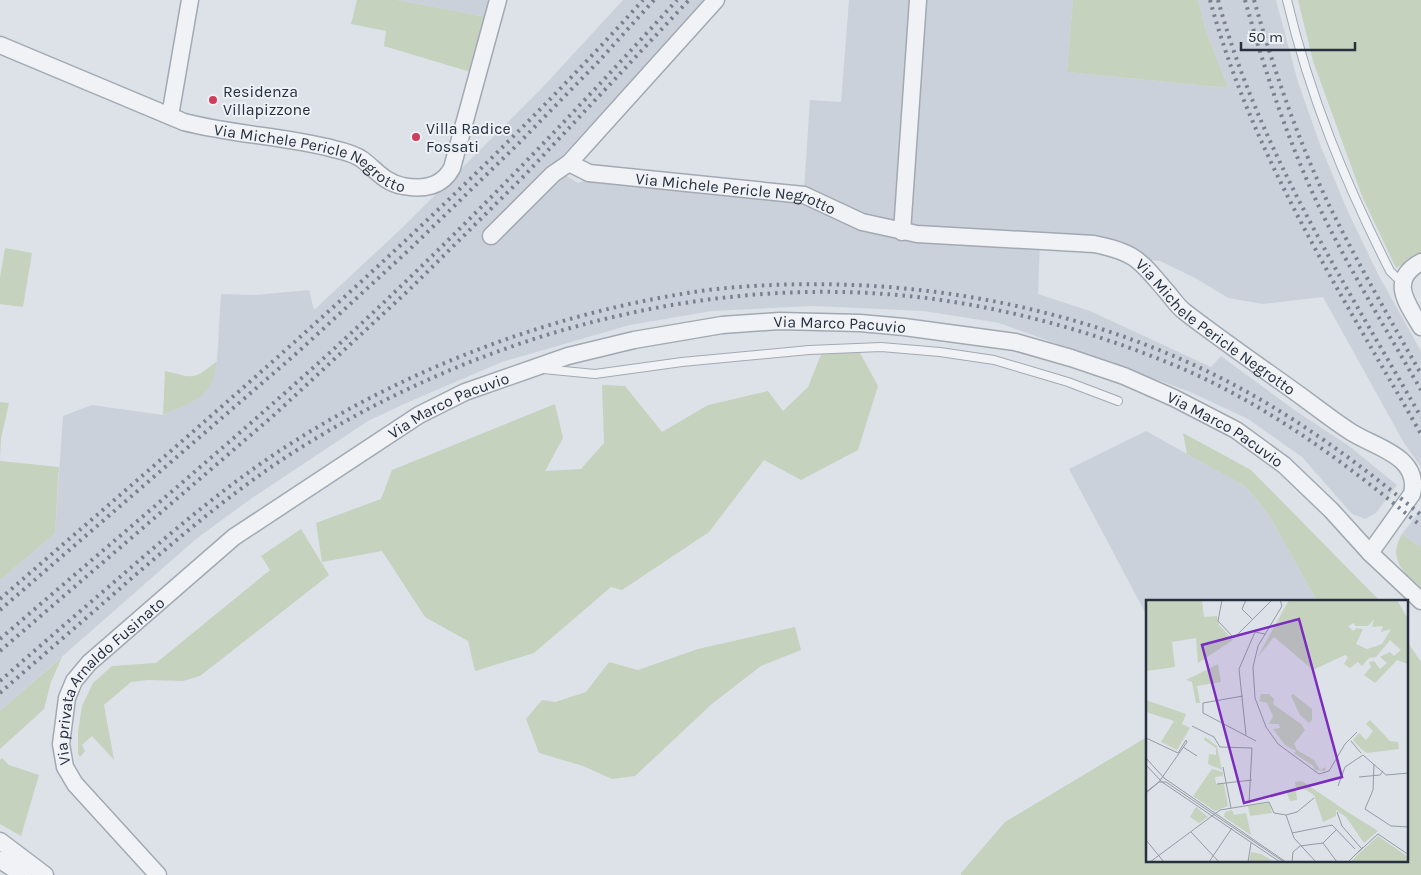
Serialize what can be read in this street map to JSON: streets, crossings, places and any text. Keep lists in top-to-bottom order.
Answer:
{
  "streets": {
    "street": ["Via Michele Pericle Negrotto", "Via Marco Pacuvio", "Via privata Arnaldo Fusinato"]
  },
  "crossings": [
    ["Via Michele Pericle Negrotto", "Via Marco Pacuvio"],
    ["Via Marco Pacuvio", "Via privata Arnaldo Fusinato"]
  ],
  "places": ["Residenza Villapizzone", "Villa Radice Fossati"],
  "scale_bar": "50 m"
}
